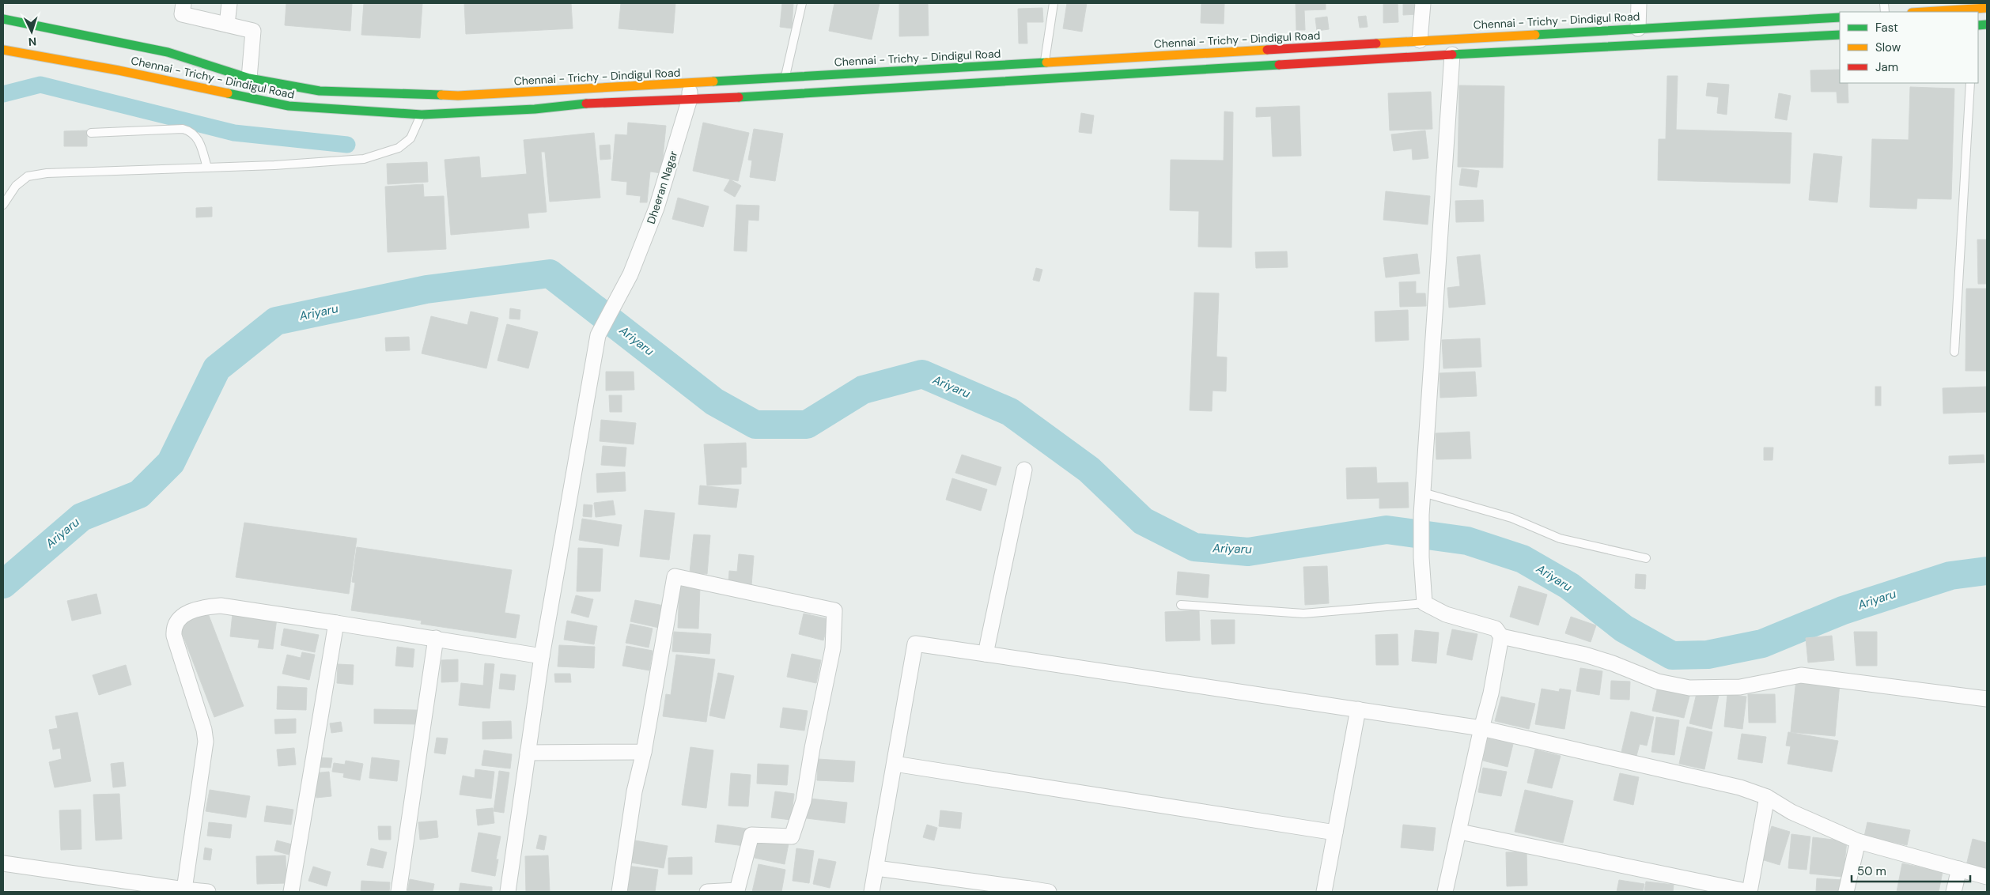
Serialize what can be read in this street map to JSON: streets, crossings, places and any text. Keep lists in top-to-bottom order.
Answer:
{
  "streets": {
    "highway": ["Chennai - Trichy - Dindigul Road"],
    "street": ["Dheeran Nagar"]
  },
  "crossings": [
    ["Chennai - Trichy - Dindigul Road", "Dheeran Nagar"]
  ],
  "water": ["Ariyaru"],
  "legend": ["Fast", "Slow", "Jam"],
  "scale_bar": "50 m",
  "north": "bottom"
}
